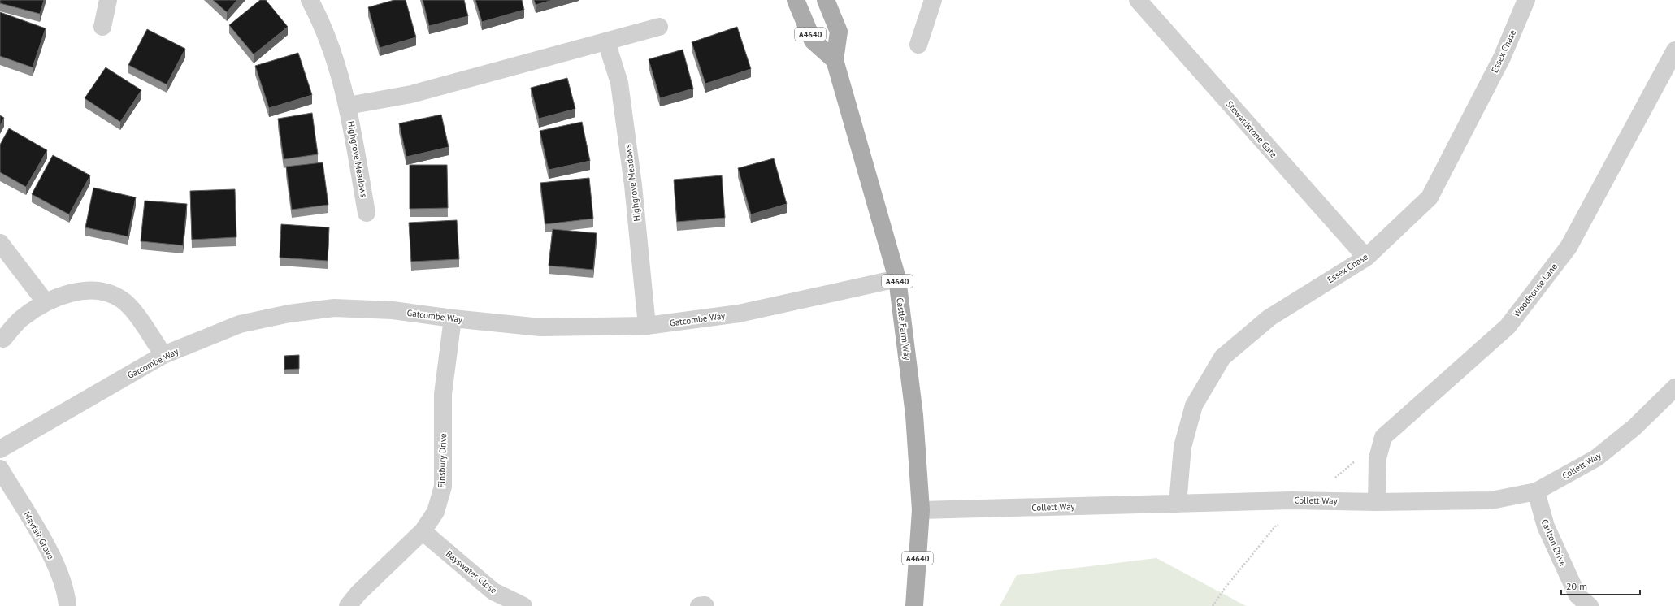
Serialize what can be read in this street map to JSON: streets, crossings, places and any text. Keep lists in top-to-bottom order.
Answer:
{
  "streets": {
    "main road": ["A4640", "Castle Farm Way"],
    "street": [
      "Essex Chase",
      "Stewardstone Gate",
      "Highgrove Meadows",
      "Woodhouse Lane",
      "Gatcombe Way",
      "Finsbury Drive",
      "Collett Way",
      "Mayfair Grove",
      "Carlton Drive",
      "Bayswater Close"
    ]
  },
  "crossings": [
    ["A4640", "Castle Farm Way"],
    ["Essex Chase", "Stewardstone Gate"],
    ["Essex Chase", "Collett Way"],
    ["Highgrove Meadows", "Gatcombe Way"],
    ["Woodhouse Lane", "Collett Way"],
    ["Gatcombe Way", "Castle Farm Way"],
    ["Gatcombe Way", "Finsbury Drive"],
    ["Castle Farm Way", "Collett Way"],
    ["Finsbury Drive", "Bayswater Close"],
    ["Collett Way", "Carlton Drive"]
  ],
  "scale_bar": "20 m"
}
